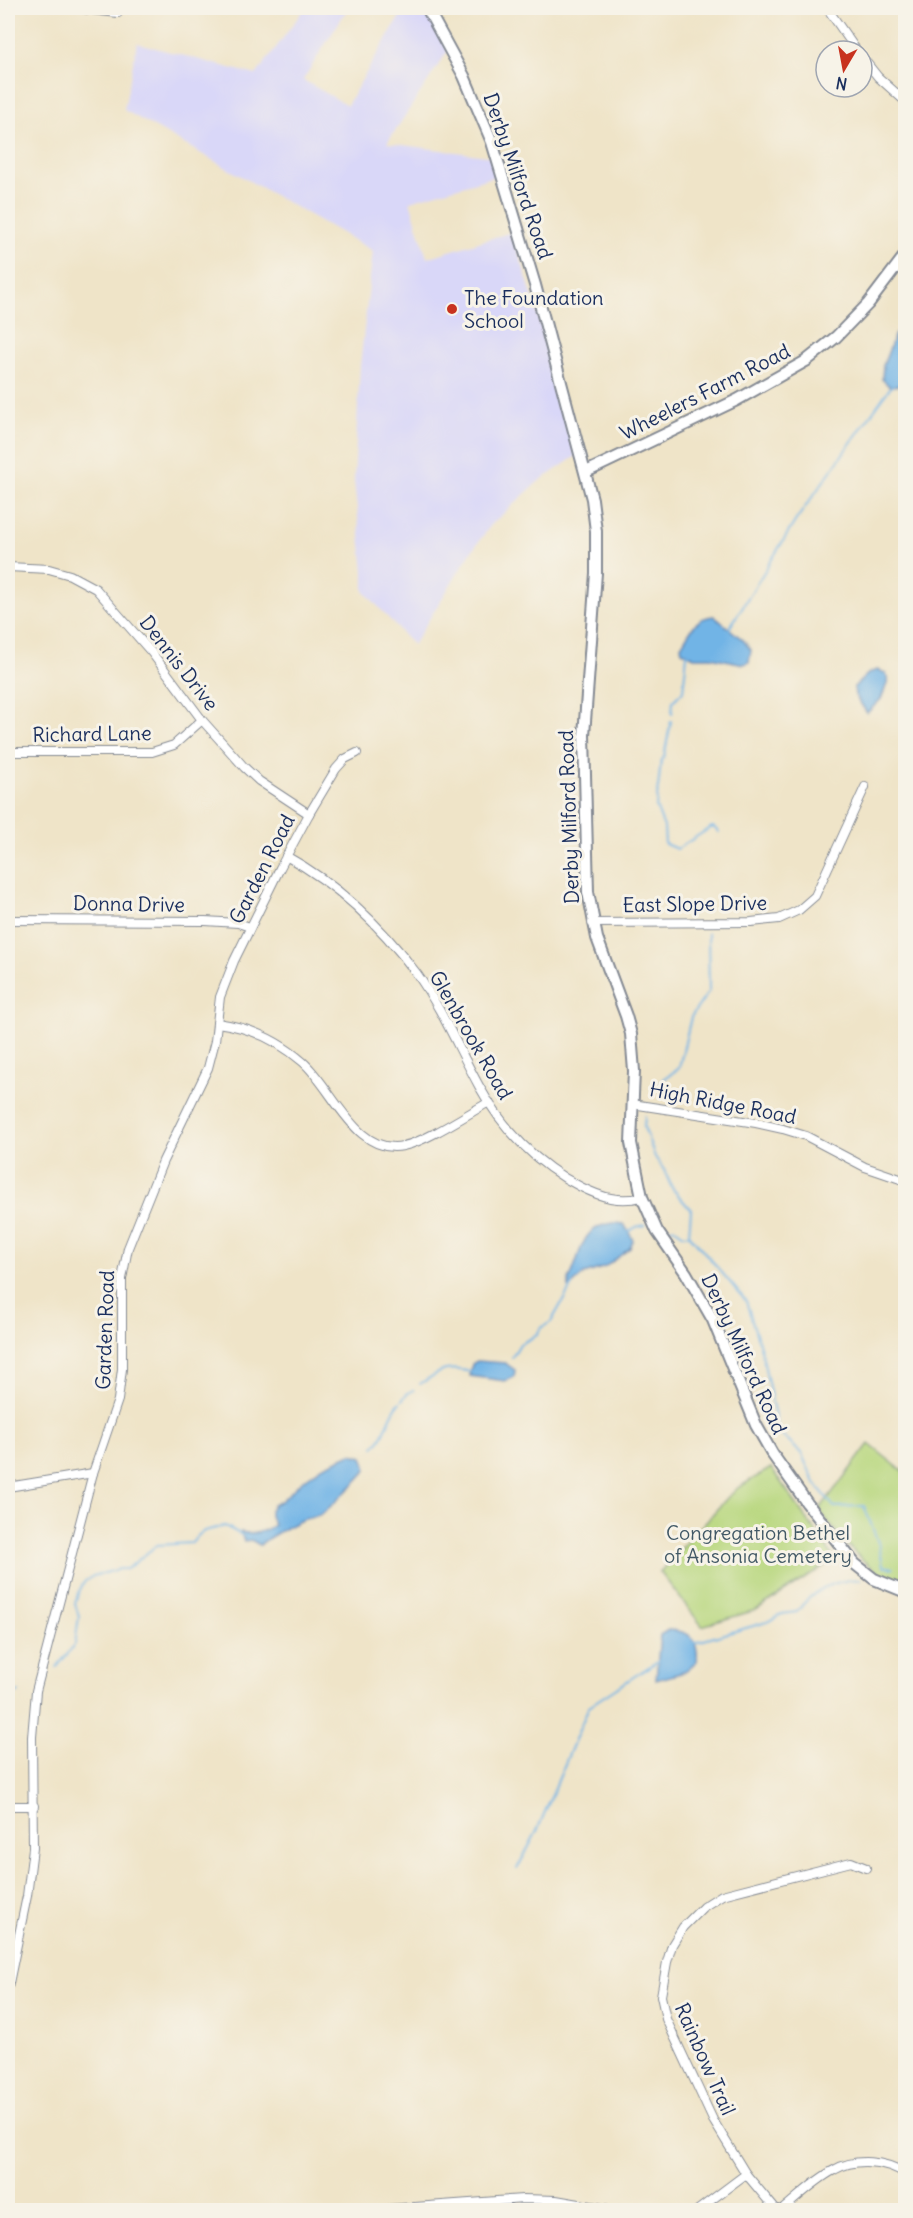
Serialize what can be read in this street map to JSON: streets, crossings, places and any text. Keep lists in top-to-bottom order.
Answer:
{
  "streets": {
    "main road": ["Derby Milford Road", "Wheelers Farm Road"],
    "street": [
      "Dennis Drive",
      "Richard Lane",
      "Garden Road",
      "Donna Drive",
      "East Slope Drive",
      "Glenbrook Road",
      "High Ridge Road",
      "Rainbow Trail"
    ]
  },
  "crossings": [
    ["Derby Milford Road", "Wheelers Farm Road"],
    ["Derby Milford Road", "East Slope Drive"],
    ["Derby Milford Road", "Glenbrook Road"],
    ["Derby Milford Road", "High Ridge Road"],
    ["Dennis Drive", "Richard Lane"],
    ["Dennis Drive", "Garden Road"],
    ["Garden Road", "Donna Drive"],
    ["Garden Road", "Glenbrook Road"]
  ],
  "parks": ["Congregation Bethel of Ansonia Cemetery"],
  "places": ["The Foundation School"],
  "north": "bottom"
}
